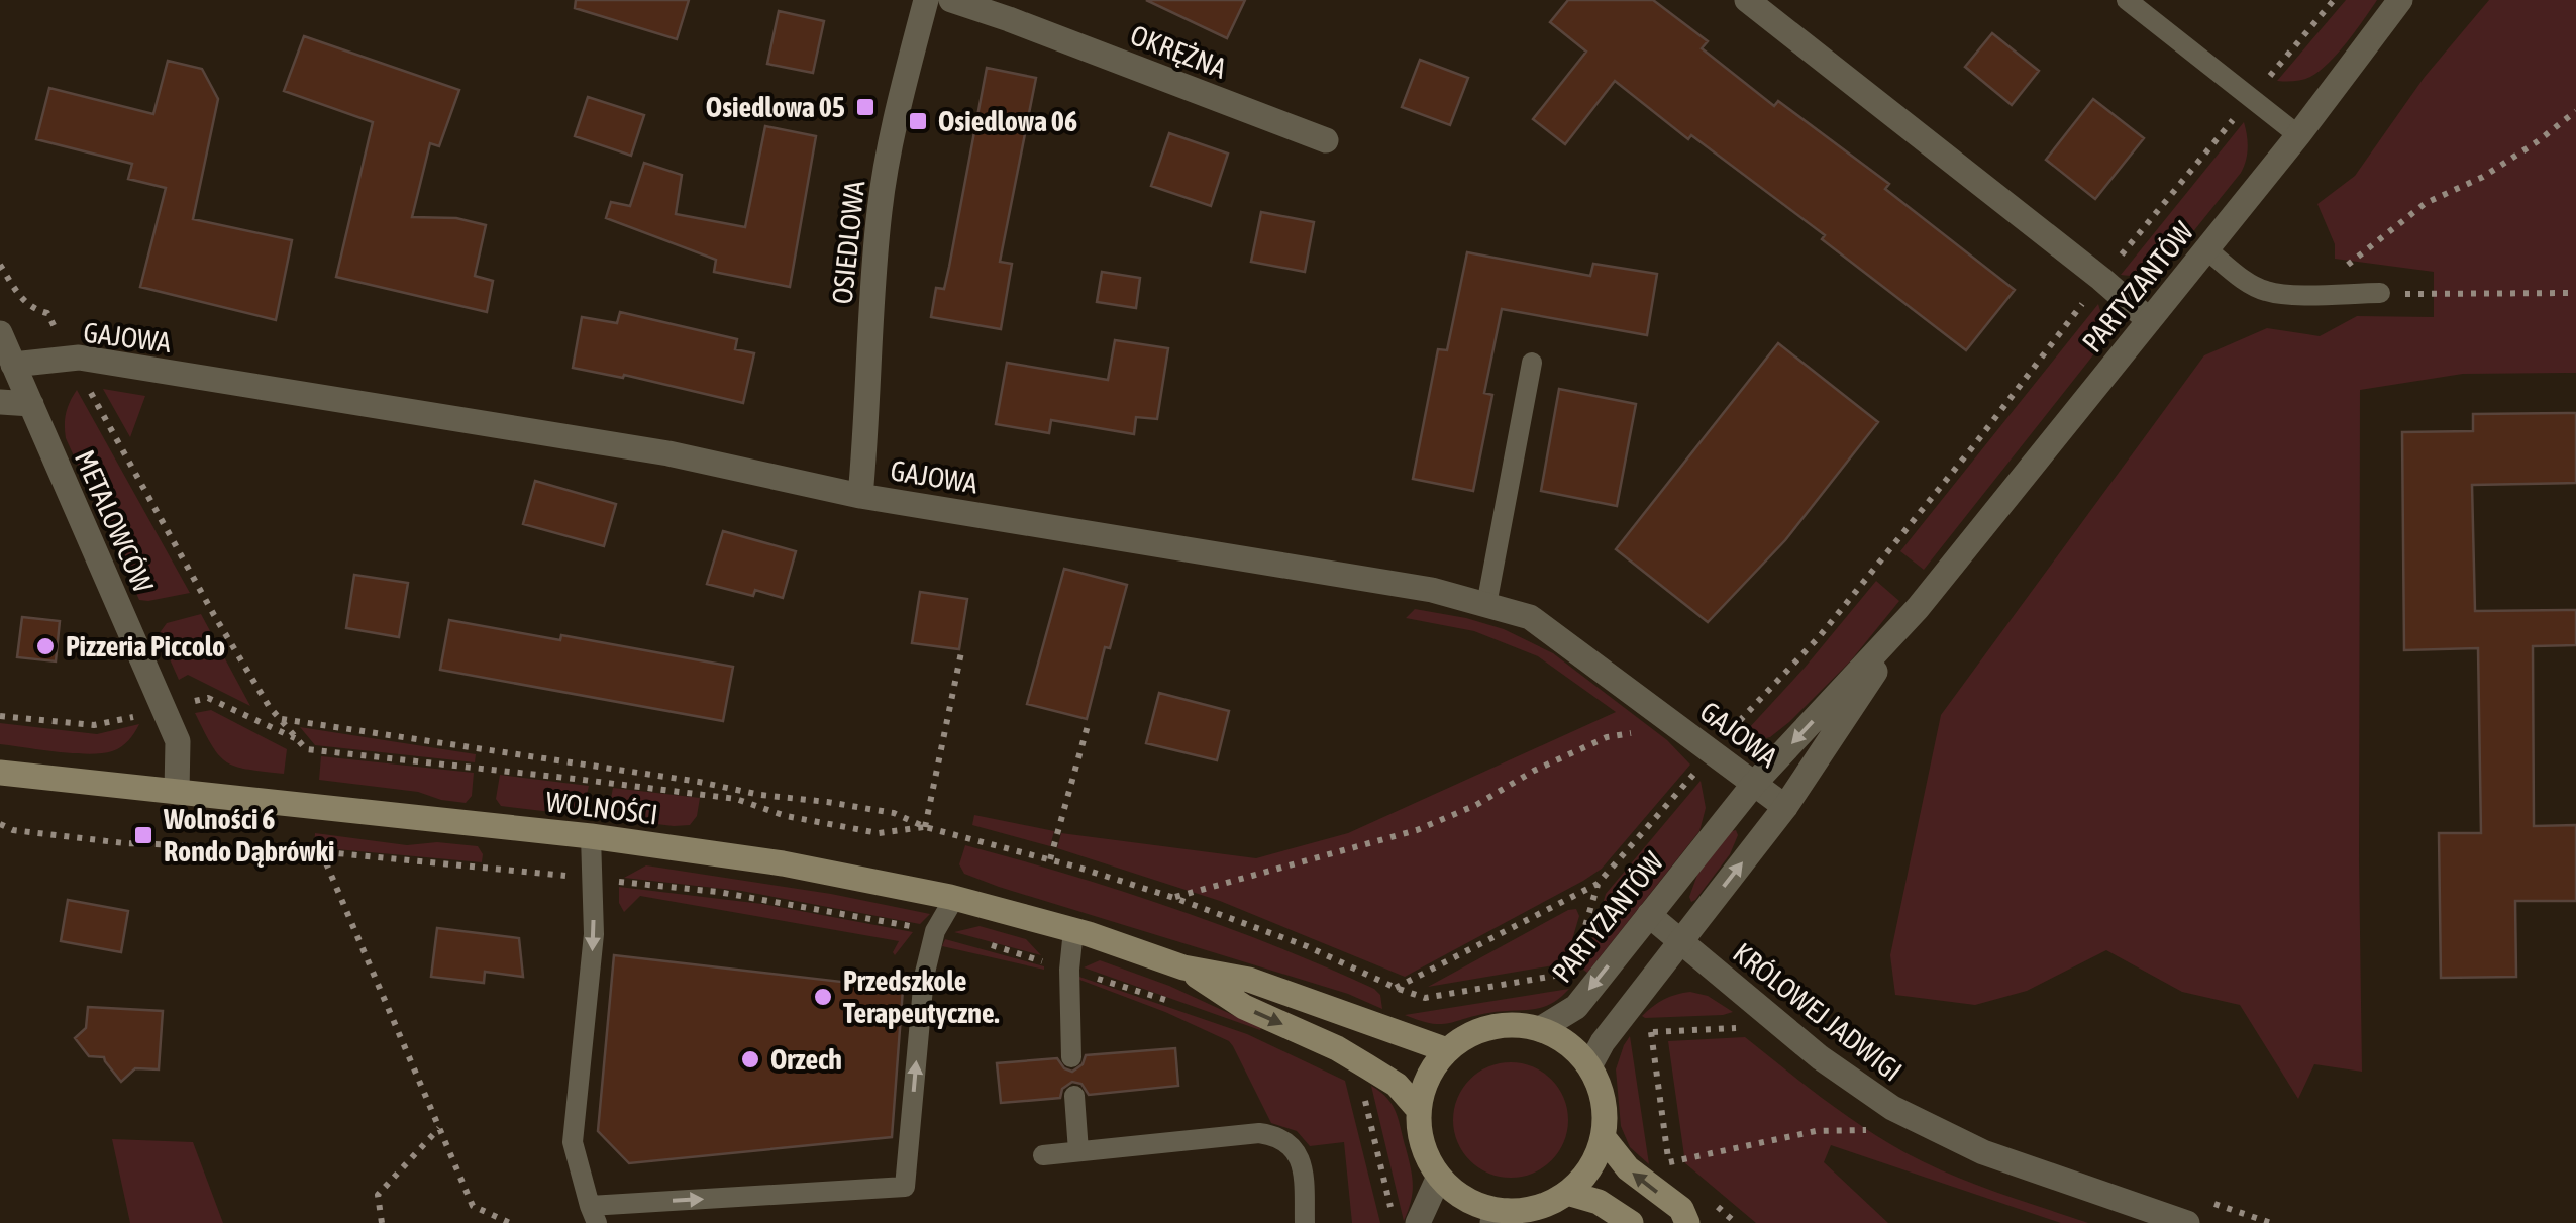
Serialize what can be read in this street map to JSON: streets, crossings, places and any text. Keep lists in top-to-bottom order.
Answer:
{
  "streets": {
    "main road": ["WOLNOŚCI"],
    "street": [
      "OKRĘŻNA",
      "OSIEDLOWA",
      "PARTYZANTÓW",
      "GAJOWA",
      "METALOWCÓW",
      "KRÓLOWEJ JADWIGI"
    ]
  },
  "crossings": [
    ["OSIEDLOWA", "GAJOWA"],
    ["PARTYZANTÓW", "GAJOWA"],
    ["PARTYZANTÓW", "WOLNOŚCI"],
    ["PARTYZANTÓW", "KRÓLOWEJ JADWIGI"],
    ["GAJOWA", "METALOWCÓW"],
    ["METALOWCÓW", "WOLNOŚCI"]
  ],
  "places": {
    "transit": ["Osiedlowa 05", "Osiedlowa 06", "Wolności 6 Rondo Dąbrówki"],
    "other": ["Pizzeria Piccolo", "Przedszkole Terapeutyczne.", "Orzech"]
  }
}
